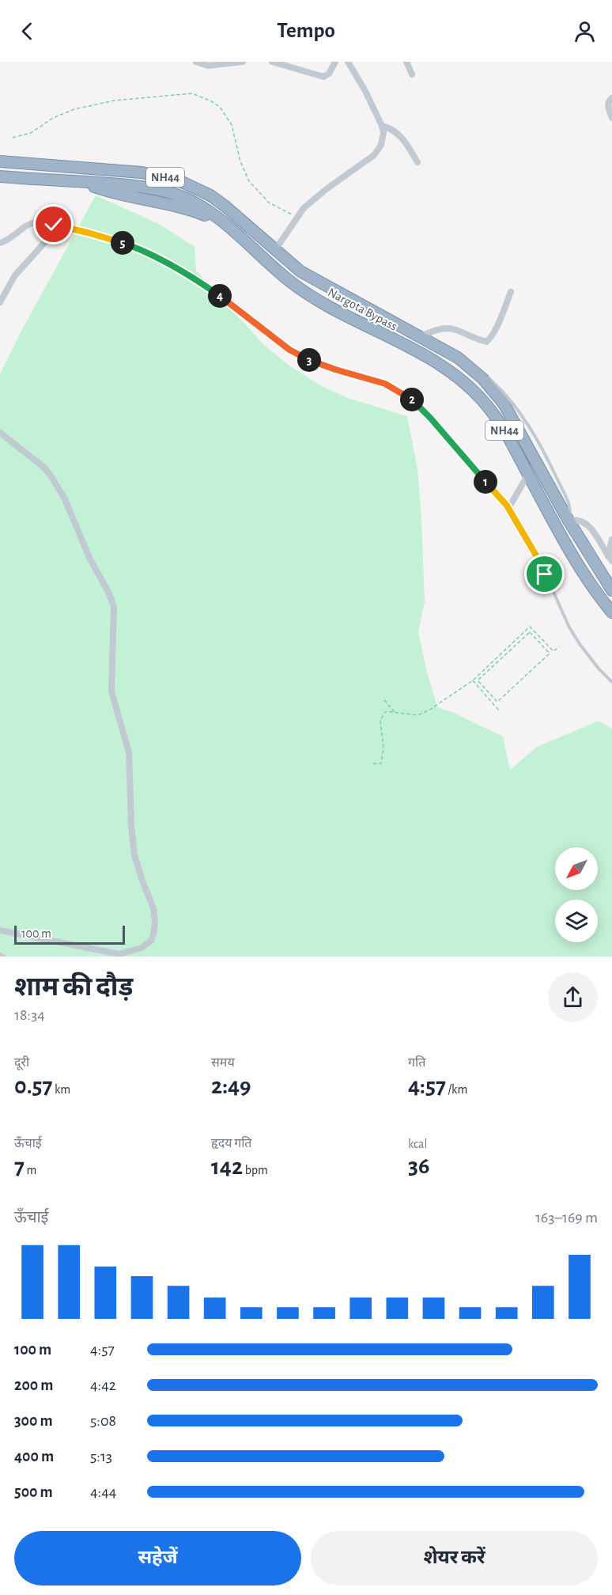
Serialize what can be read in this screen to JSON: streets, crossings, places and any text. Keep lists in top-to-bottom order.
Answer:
{
  "streets": {
    "highway": ["NH44", "Nargota Bypass"]
  },
  "scale_bar": "100 m",
  "north": "bottom left",
  "page": {
    "header": "Tempo",
    "pins": [
      "5",
      "4",
      "3",
      "2",
      "1"
    ],
    "scale": "100 m",
    "heading": ["शाम की दौड़", "18:34"],
    "stats": [
      ["दूरी", "0.57 km"],
      ["समय", "2:49"],
      ["गति", "4:57 /km"],
      ["ऊँचाई", "7 m"],
      ["हृदय गति", "142 bpm"],
      ["kcal", "36"]
    ],
    "chart": ["ऊँचाई", "163–169 m"],
    "list": [
      {
        "name": "100 m",
        "note": "4:57"
      },
      {
        "name": "200 m",
        "note": "4:42"
      },
      {
        "name": "300 m",
        "note": "5:08"
      },
      {
        "name": "400 m",
        "note": "5:13"
      },
      {
        "name": "500 m",
        "note": "4:44"
      }
    ],
    "buttons": ["सहेजें", "शेयर करें"]
  }
}
